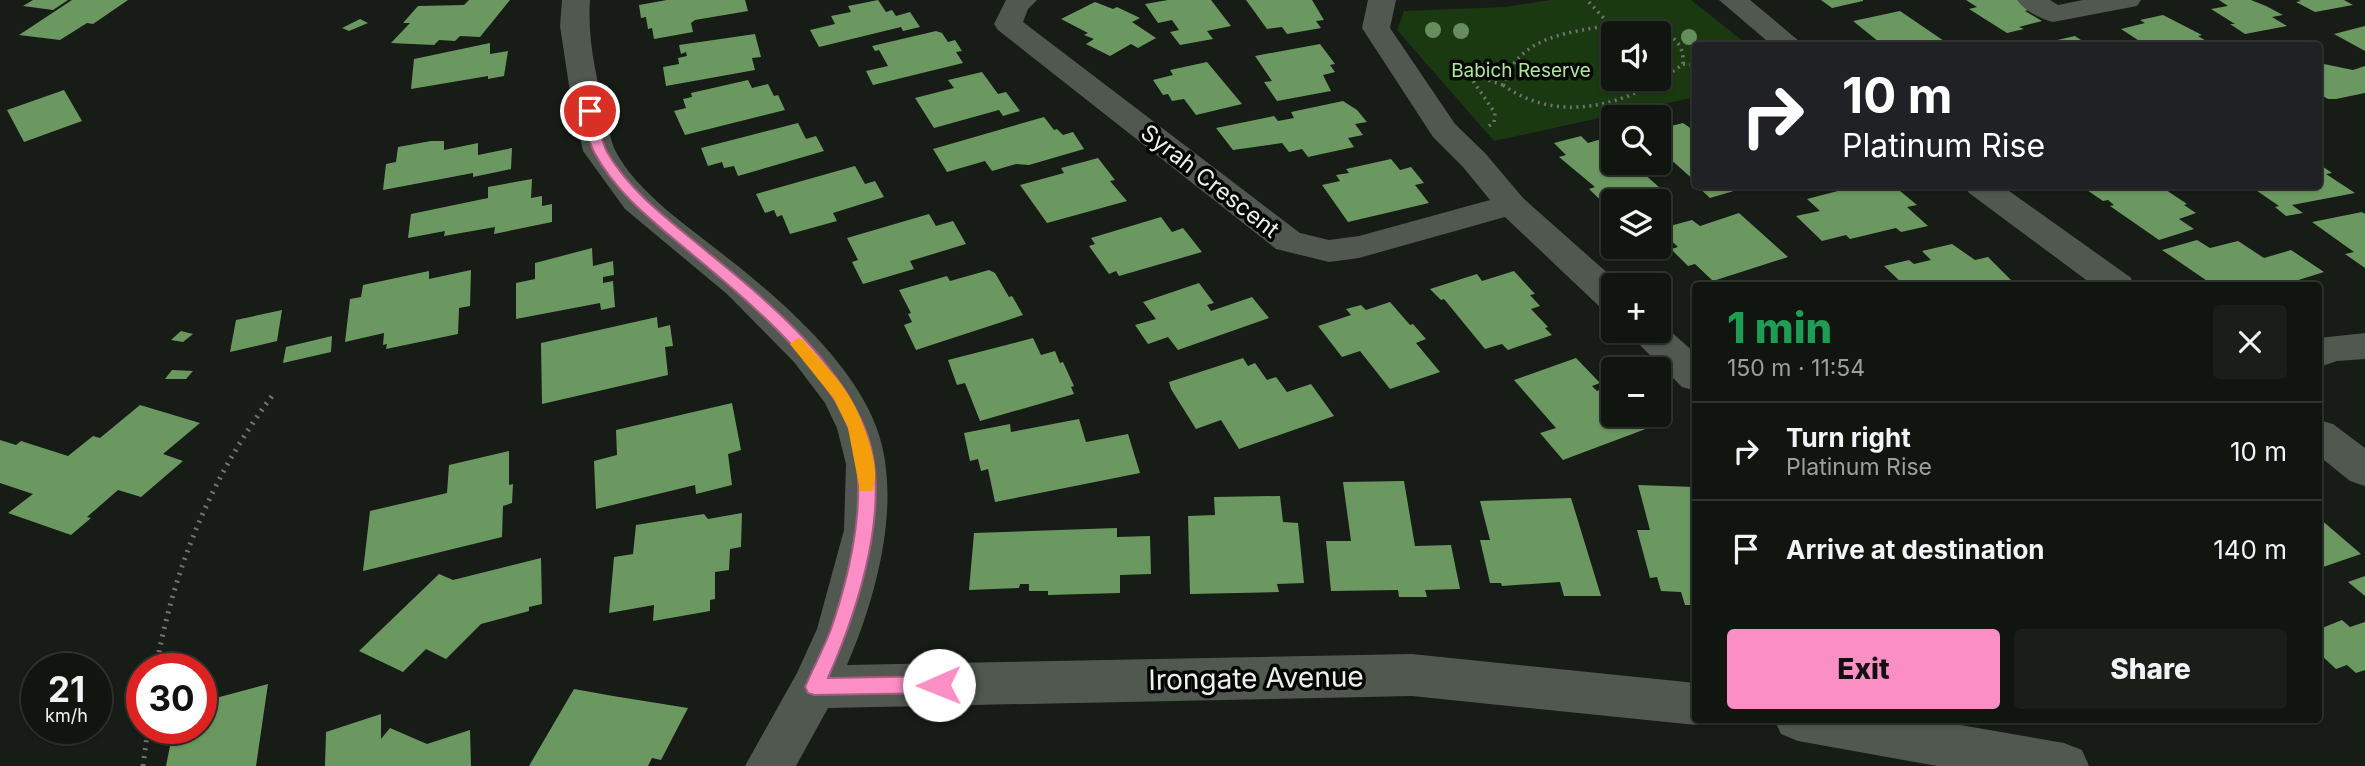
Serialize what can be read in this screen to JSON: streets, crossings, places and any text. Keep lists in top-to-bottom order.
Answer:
{
  "streets": {
    "street": ["Syrah Crescent", "Irongate Avenue"]
  },
  "parks": ["Babich Reserve"],
  "page": {
    "map_buttons": ["+", "−"],
    "turn": ["10 m", "Platinum Rise"],
    "heading": ["1 min", "150 m · 11:54"],
    "list": [
      {
        "name": "Turn right",
        "note": "Platinum Rise",
        "value": "10 m"
      },
      {
        "name": "Arrive at destination",
        "value": "140 m"
      }
    ],
    "buttons": ["Exit", "Share"],
    "speed": "21 km/h",
    "limit": "30"
  }
}
